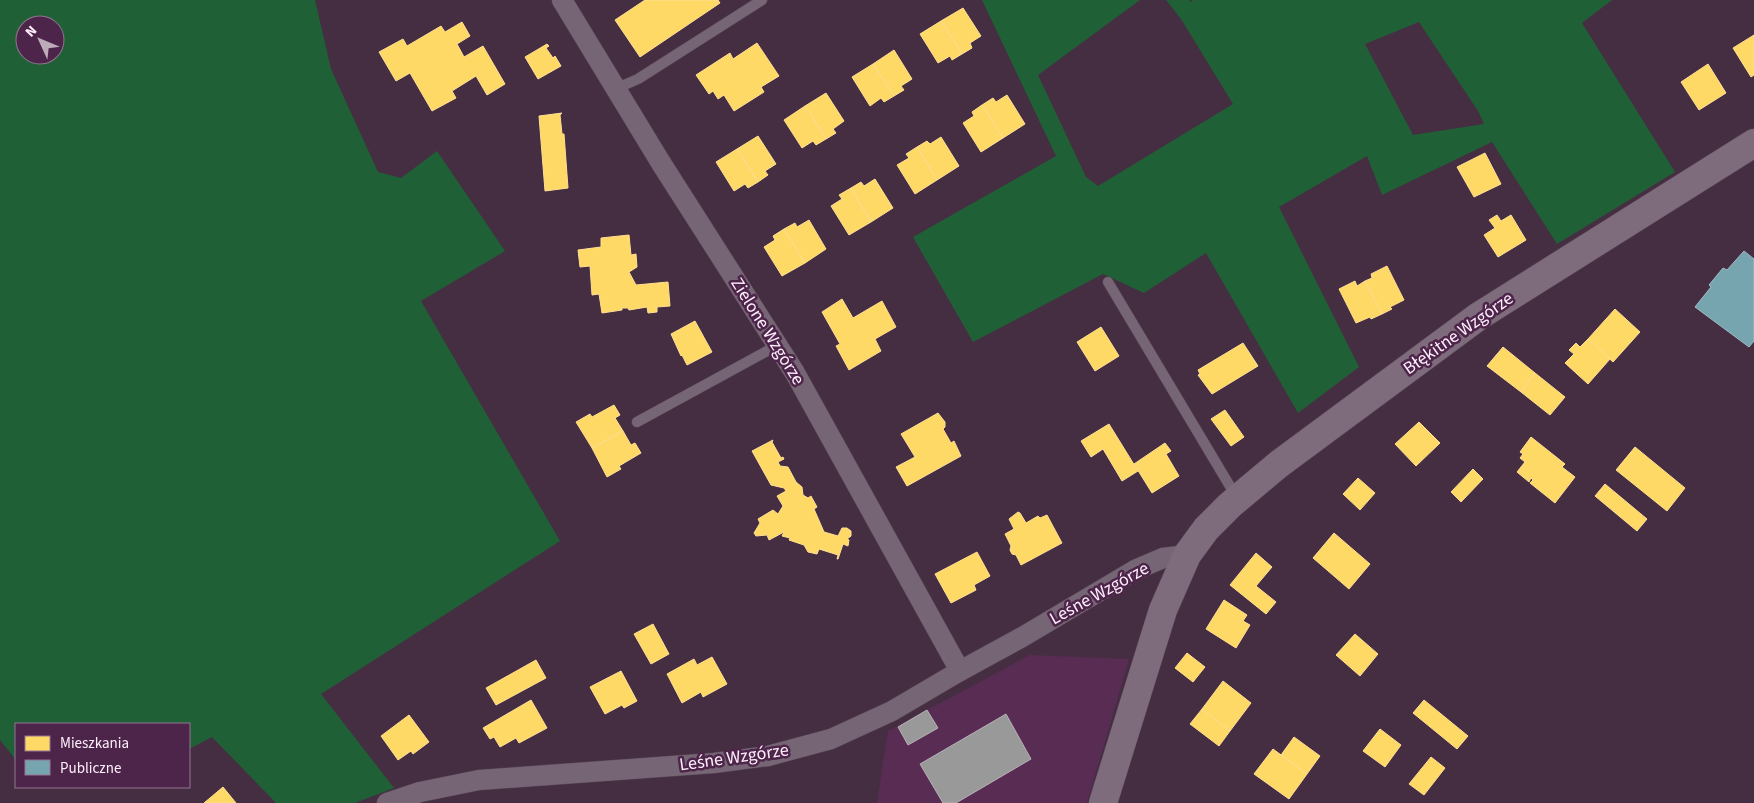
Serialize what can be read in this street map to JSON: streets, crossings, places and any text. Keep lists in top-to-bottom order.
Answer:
{
  "streets": {
    "street": ["Zielone Wzgórze", "Błękitne Wzgórze", "Leśne Wzgórze"]
  },
  "crossings": [
    ["Zielone Wzgórze", "Leśne Wzgórze"],
    ["Błękitne Wzgórze", "Leśne Wzgórze"]
  ],
  "legend": ["Mieszkania", "Publiczne"],
  "north": "top left"
}
